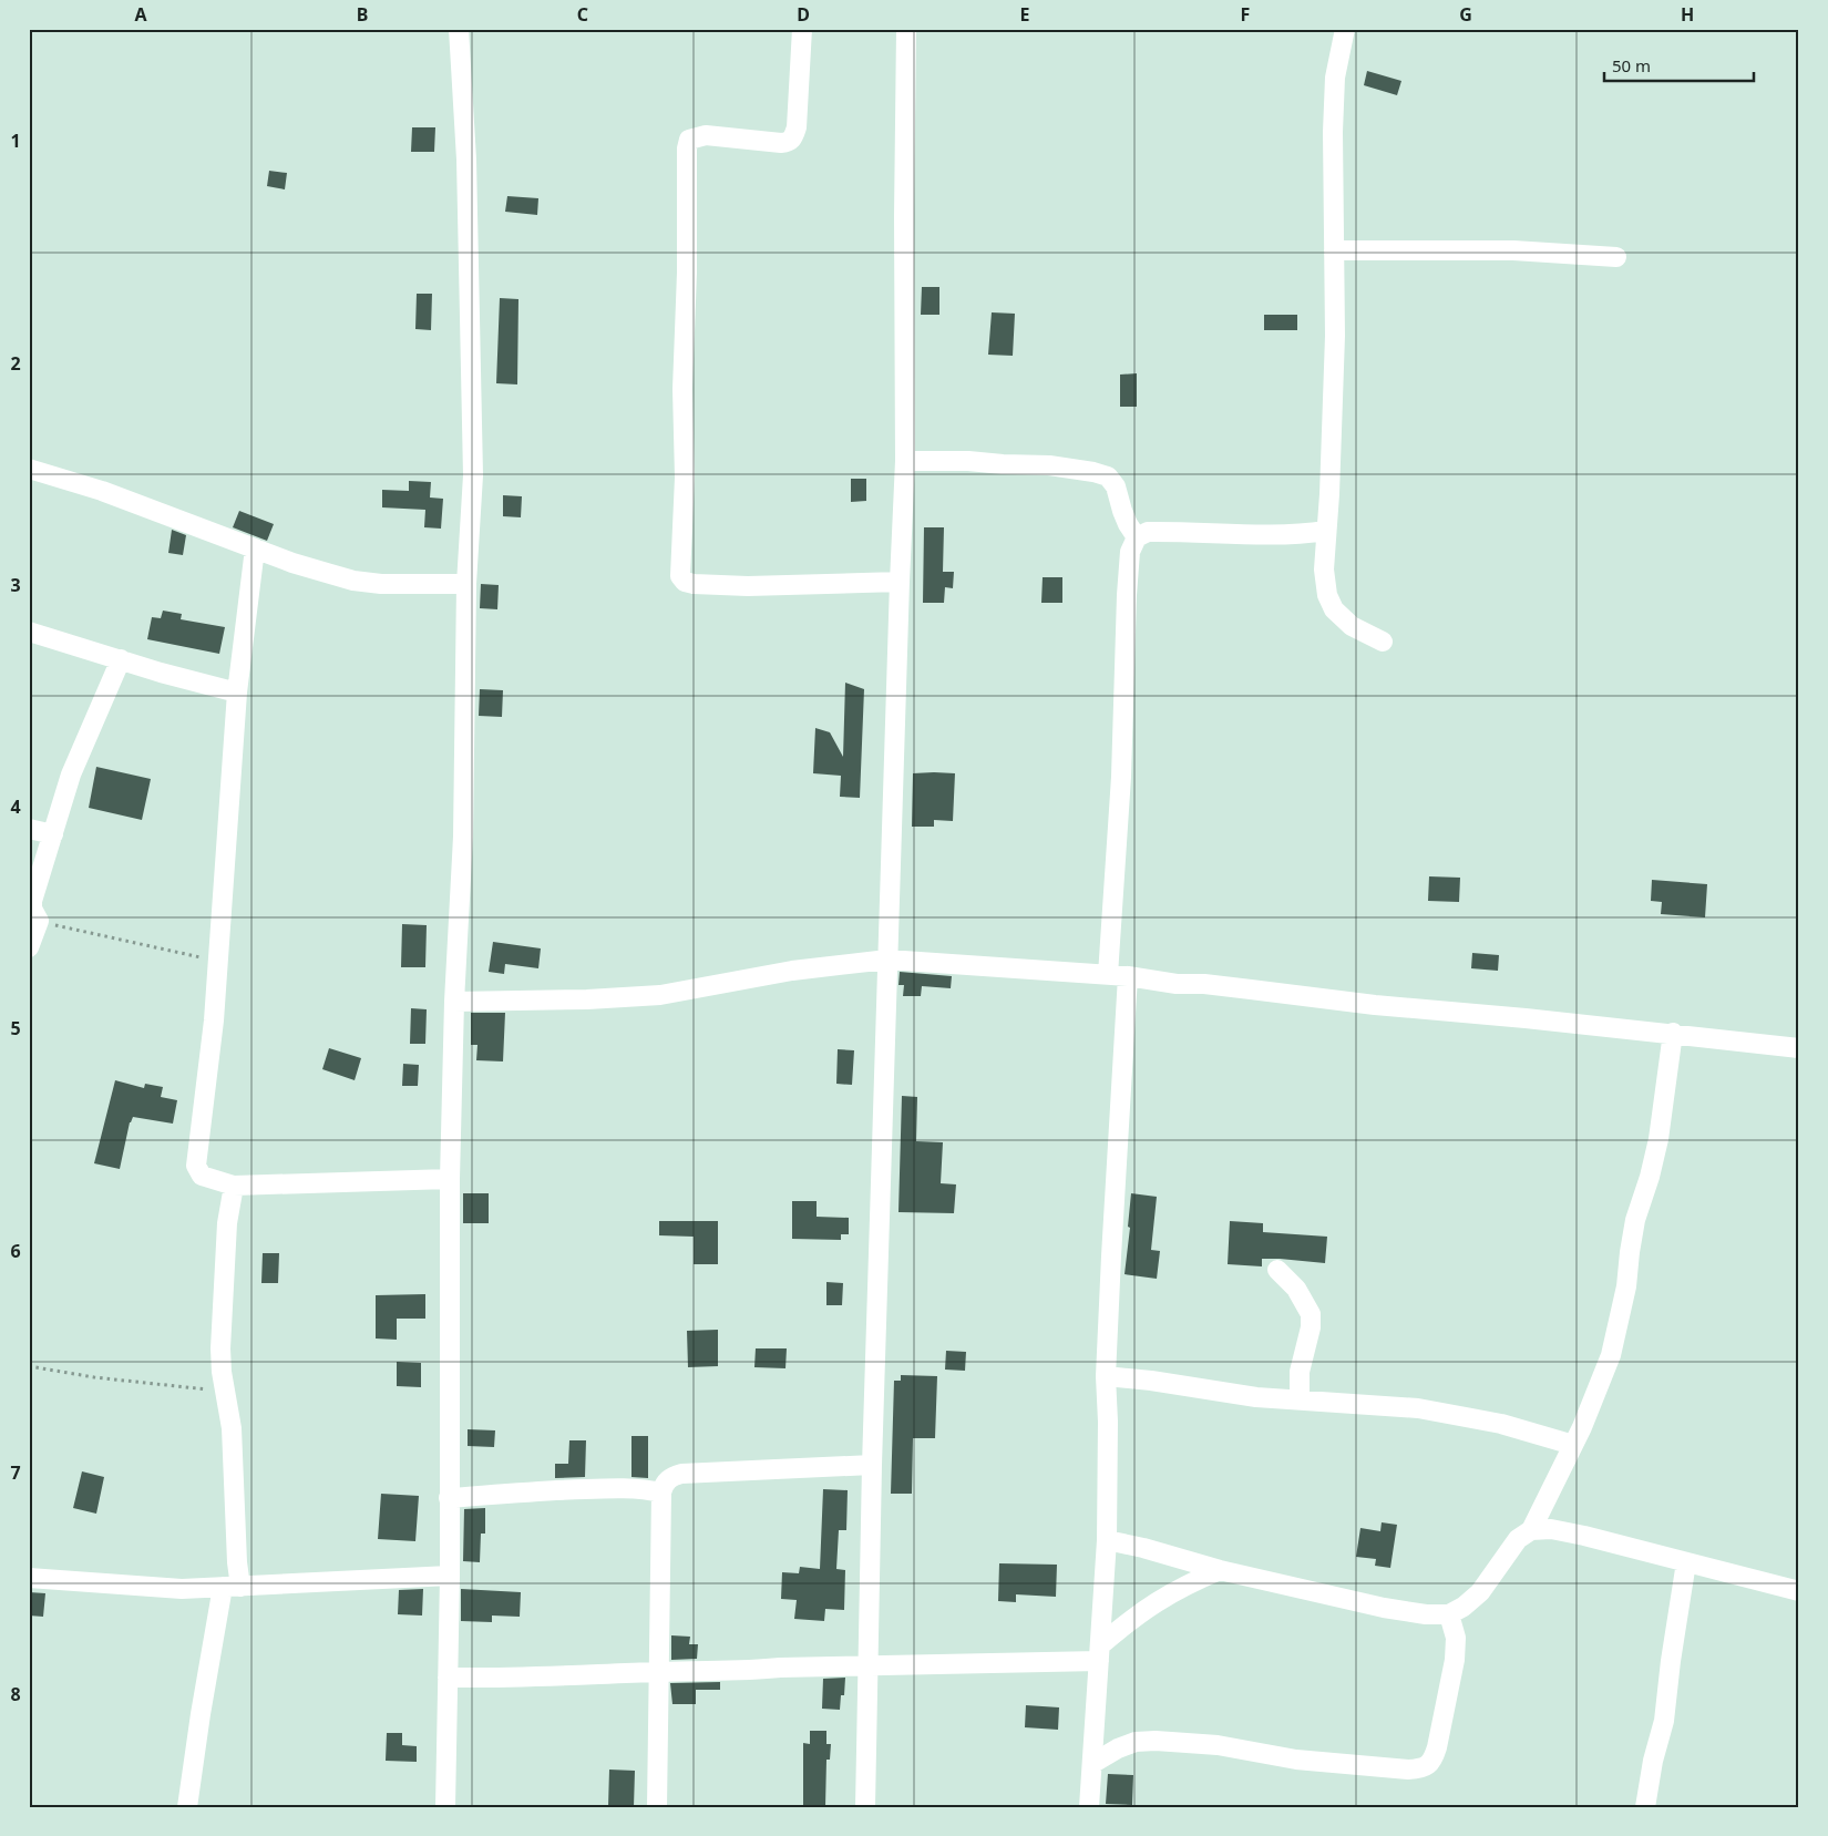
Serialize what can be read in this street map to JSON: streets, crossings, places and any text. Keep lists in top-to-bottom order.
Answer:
{
  "scale_bar": "50 m",
  "grid": {
    "columns": [
      "A",
      "B",
      "C",
      "D",
      "E",
      "F",
      "G",
      "H"
    ],
    "rows": [
      "1",
      "2",
      "3",
      "4",
      "5",
      "6",
      "7",
      "8"
    ]
  }
}
